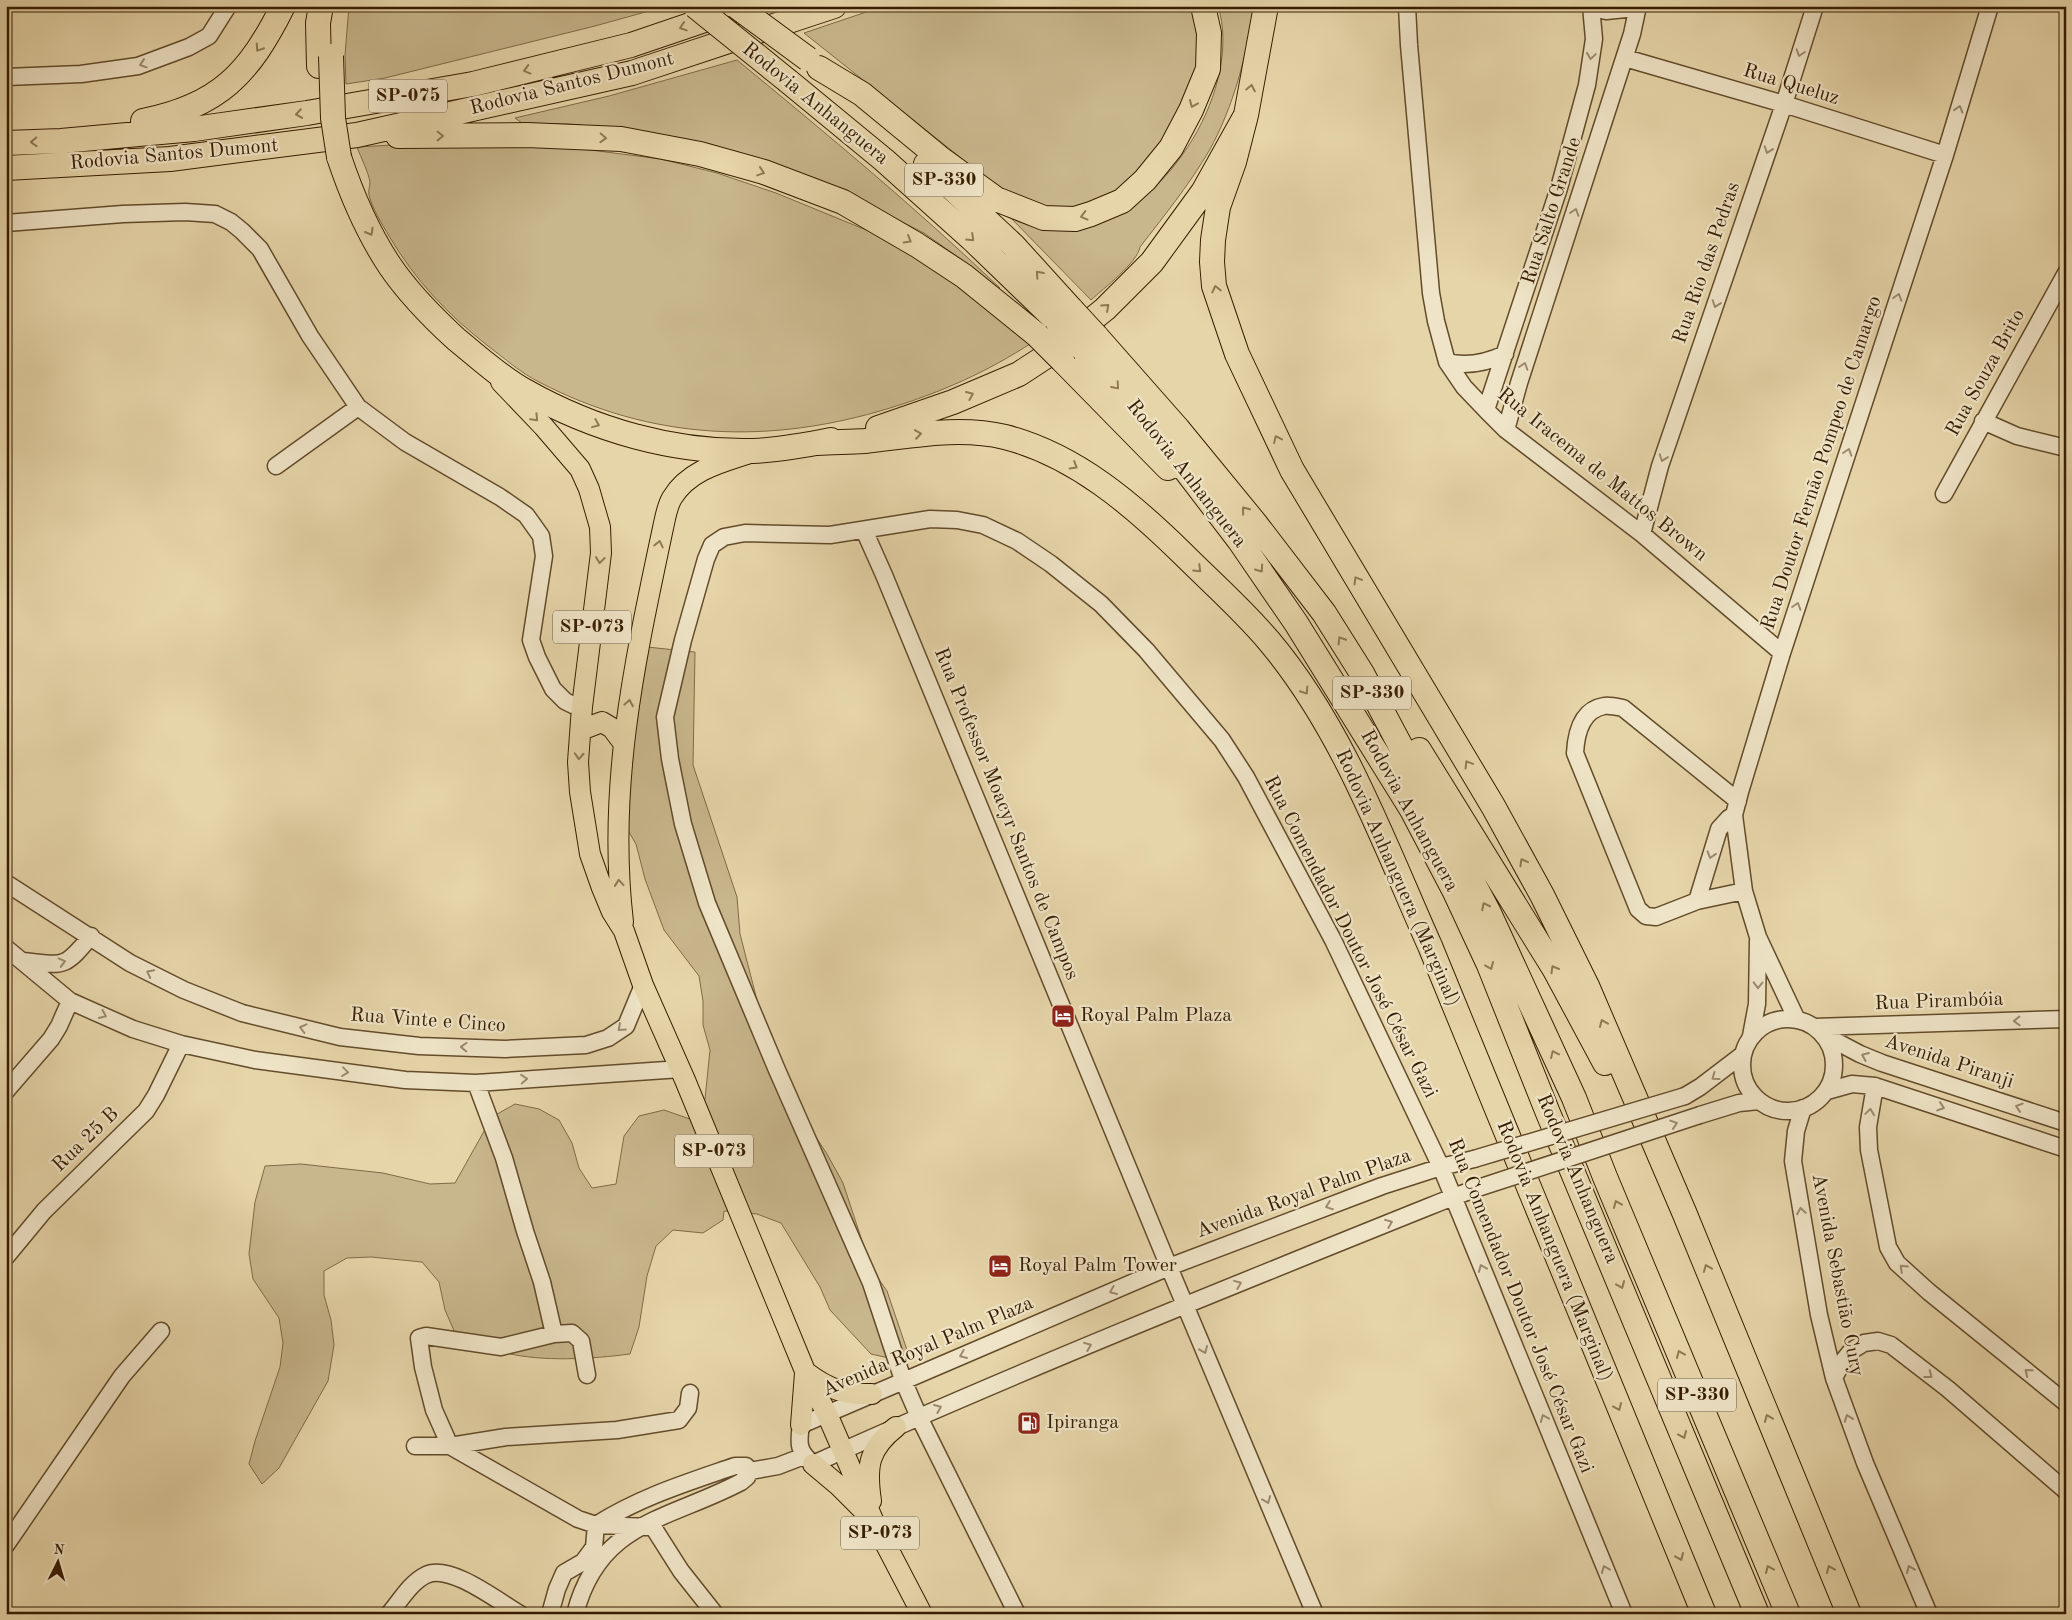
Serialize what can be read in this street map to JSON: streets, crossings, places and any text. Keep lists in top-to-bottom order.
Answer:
{
  "streets": {
    "highway": [
      "Rodovia Santos Dumont",
      "SP-075",
      "Rodovia Anhanguera",
      "SP-330",
      "Rodovia Anhanguera (Marginal)"
    ],
    "main road": ["SP-073"],
    "street": [
      "Rua Queluz",
      "Rua Salto Grande",
      "Rua Rio das Pedras",
      "Rua Souza Brito",
      "Rua Doutor Fernão Pompeo de Camargo",
      "Rua Iracema de Mattos Brown",
      "Rua Professor Moacyr Santos de Campos",
      "Rua Comendador Doutor José César Gazi",
      "Rua Pirambóia",
      "Rua Vinte e Cinco",
      "Avenida Piranji",
      "Rua 25 B",
      "Avenida Royal Palm Plaza",
      "Avenida Sebastião Cury"
    ]
  },
  "crossings": [
    ["Rua Queluz", "Rua Salto Grande"],
    ["Rua Queluz", "Rua Rio das Pedras"],
    ["Rua Queluz", "Rua Doutor Fernão Pompeo de Camargo"],
    ["Rua Salto Grande", "Rua Iracema de Mattos Brown"],
    ["Rua Rio das Pedras", "Rua Iracema de Mattos Brown"],
    ["Rua Doutor Fernão Pompeo de Camargo", "Rua Iracema de Mattos Brown"],
    ["Rua Doutor Fernão Pompeo de Camargo", "Rua Pirambóia"],
    ["Rua Doutor Fernão Pompeo de Camargo", "Avenida Piranji"],
    ["Rua Doutor Fernão Pompeo de Camargo", "Avenida Royal Palm Plaza"],
    ["Rua Doutor Fernão Pompeo de Camargo", "Avenida Sebastião Cury"],
    ["SP-073", "Rua Vinte e Cinco"],
    ["SP-073", "Avenida Royal Palm Plaza"],
    ["Rua Professor Moacyr Santos de Campos", "Rua Comendador Doutor José César Gazi"],
    ["Rua Professor Moacyr Santos de Campos", "Avenida Royal Palm Plaza"],
    ["Rua Comendador Doutor José César Gazi", "Avenida Royal Palm Plaza"],
    ["Rua Pirambóia", "Avenida Piranji"],
    ["Rua Pirambóia", "Avenida Royal Palm Plaza"],
    ["Rua Pirambóia", "Avenida Sebastião Cury"],
    ["Avenida Piranji", "Avenida Royal Palm Plaza"],
    ["Avenida Piranji", "Avenida Sebastião Cury"],
    ["Avenida Royal Palm Plaza", "Avenida Sebastião Cury"]
  ],
  "one_way": ["Rua Rio das Pedras", "Avenida Sebastião Cury"],
  "places": {
    "hotel": ["Royal Palm Plaza", "Royal Palm Tower"],
    "fuel station": ["Ipiranga"]
  },
  "north": "top"
}
